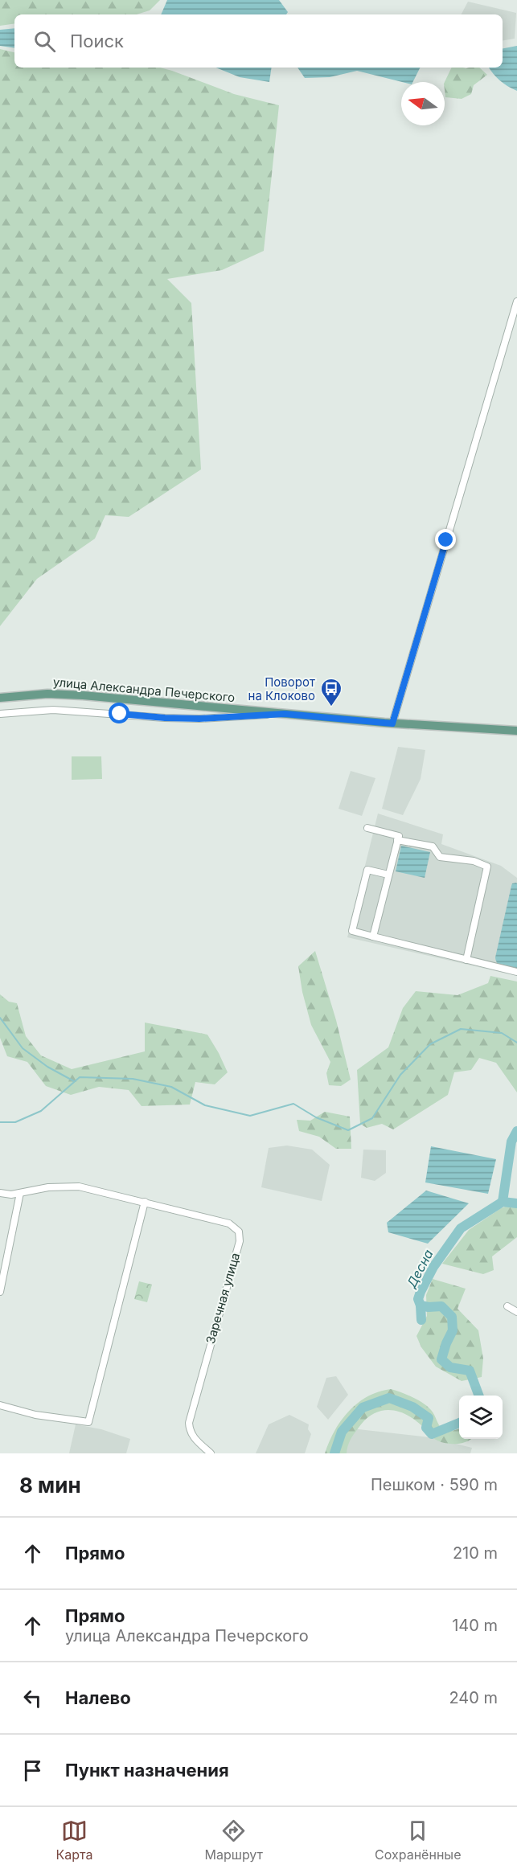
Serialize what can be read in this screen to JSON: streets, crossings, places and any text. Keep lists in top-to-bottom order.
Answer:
{
  "streets": {
    "main road": ["улица Александра Печерского"],
    "street": ["Заречная улица"]
  },
  "water": ["Десна"],
  "places": {
    "bus stop": ["Поворот на Клоково"]
  },
  "north": "left",
  "page": {
    "search": "Поиск",
    "heading": ["8 мин", "Пешком · 590 m"],
    "list": [
      ["Прямо", "210 m"],
      ["Прямо", "улица Александра Печерского", "140 m"],
      ["Налево", "240 m"],
      "Пункт назначения"
    ],
    "nav": ["Карта", "Маршрут", "Сохранённые"]
  }
}
